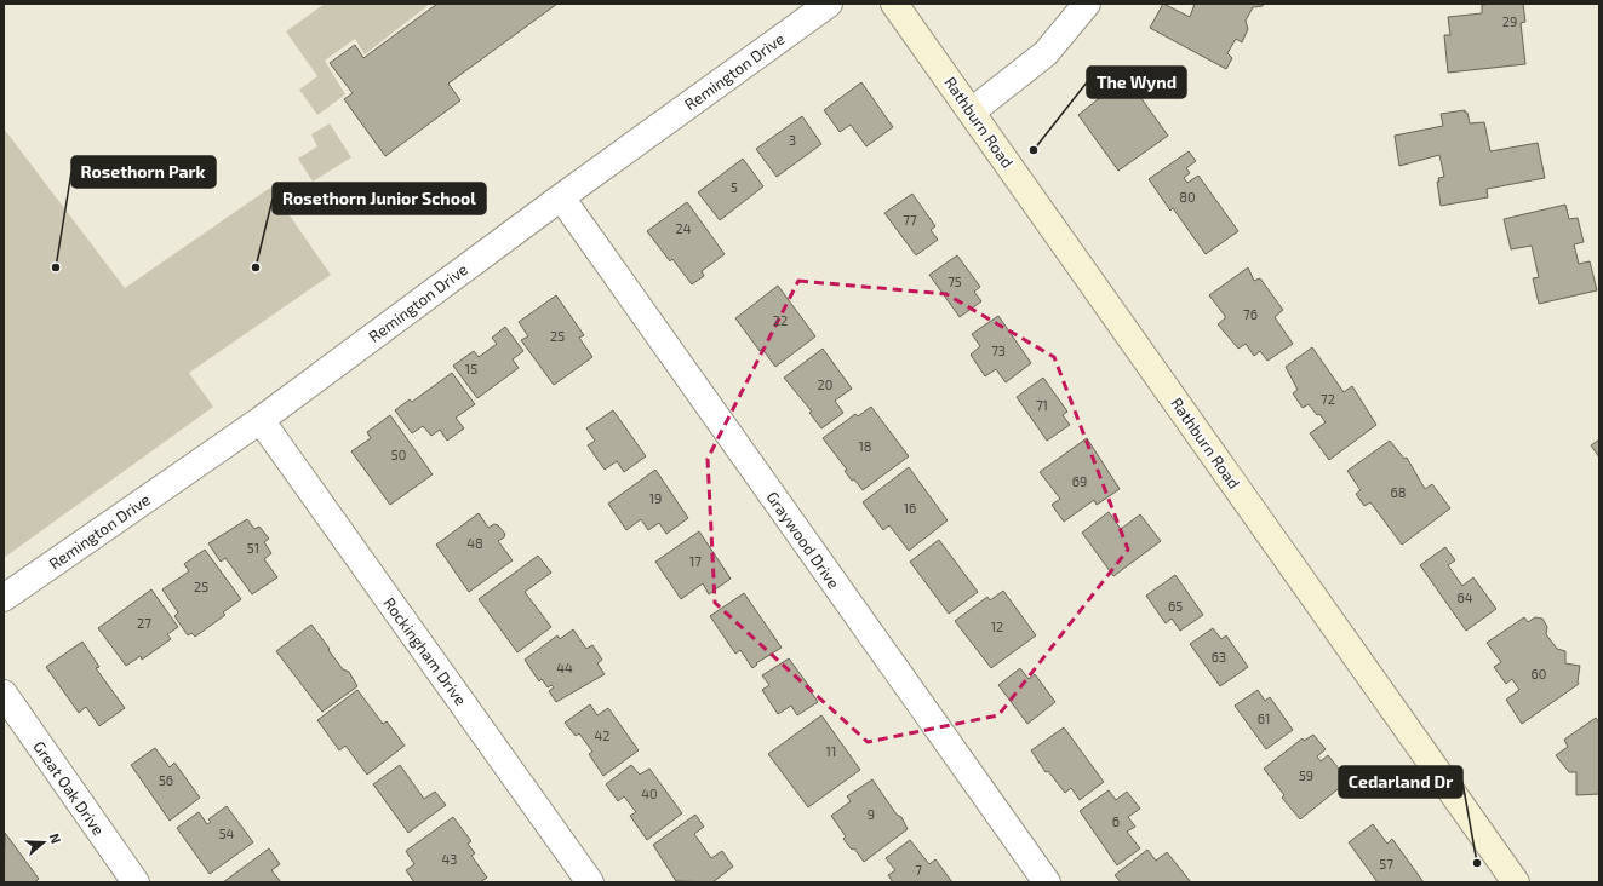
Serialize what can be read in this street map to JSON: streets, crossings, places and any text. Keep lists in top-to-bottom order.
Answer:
{
  "streets": {
    "street": [
      "Remington Drive",
      "Rathburn Road",
      "Graywood Drive",
      "Rockingham Drive",
      "Great Oak Drive"
    ]
  },
  "crossings": [
    ["Remington Drive", "Graywood Drive"],
    ["Remington Drive", "Rockingham Drive"]
  ],
  "places": [
    "The Wynd",
    "Rosethorn Park",
    "Rosethorn Junior School",
    "Cedarland Dr"
  ],
  "house_numbers": [
    "29",
    "3",
    "5",
    "80",
    "77",
    "24",
    "75",
    "76",
    "22",
    "25",
    "73",
    "15",
    "20",
    "72",
    "71",
    "18",
    "50",
    "69",
    "68",
    "19",
    "16",
    "48",
    "51",
    "17",
    "25",
    "64",
    "65",
    "27",
    "12",
    "63",
    "44",
    "60",
    "61",
    "42",
    "11",
    "59",
    "56",
    "40",
    "9",
    "6",
    "54",
    "43",
    "57",
    "7"
  ],
  "north": "right"
}
